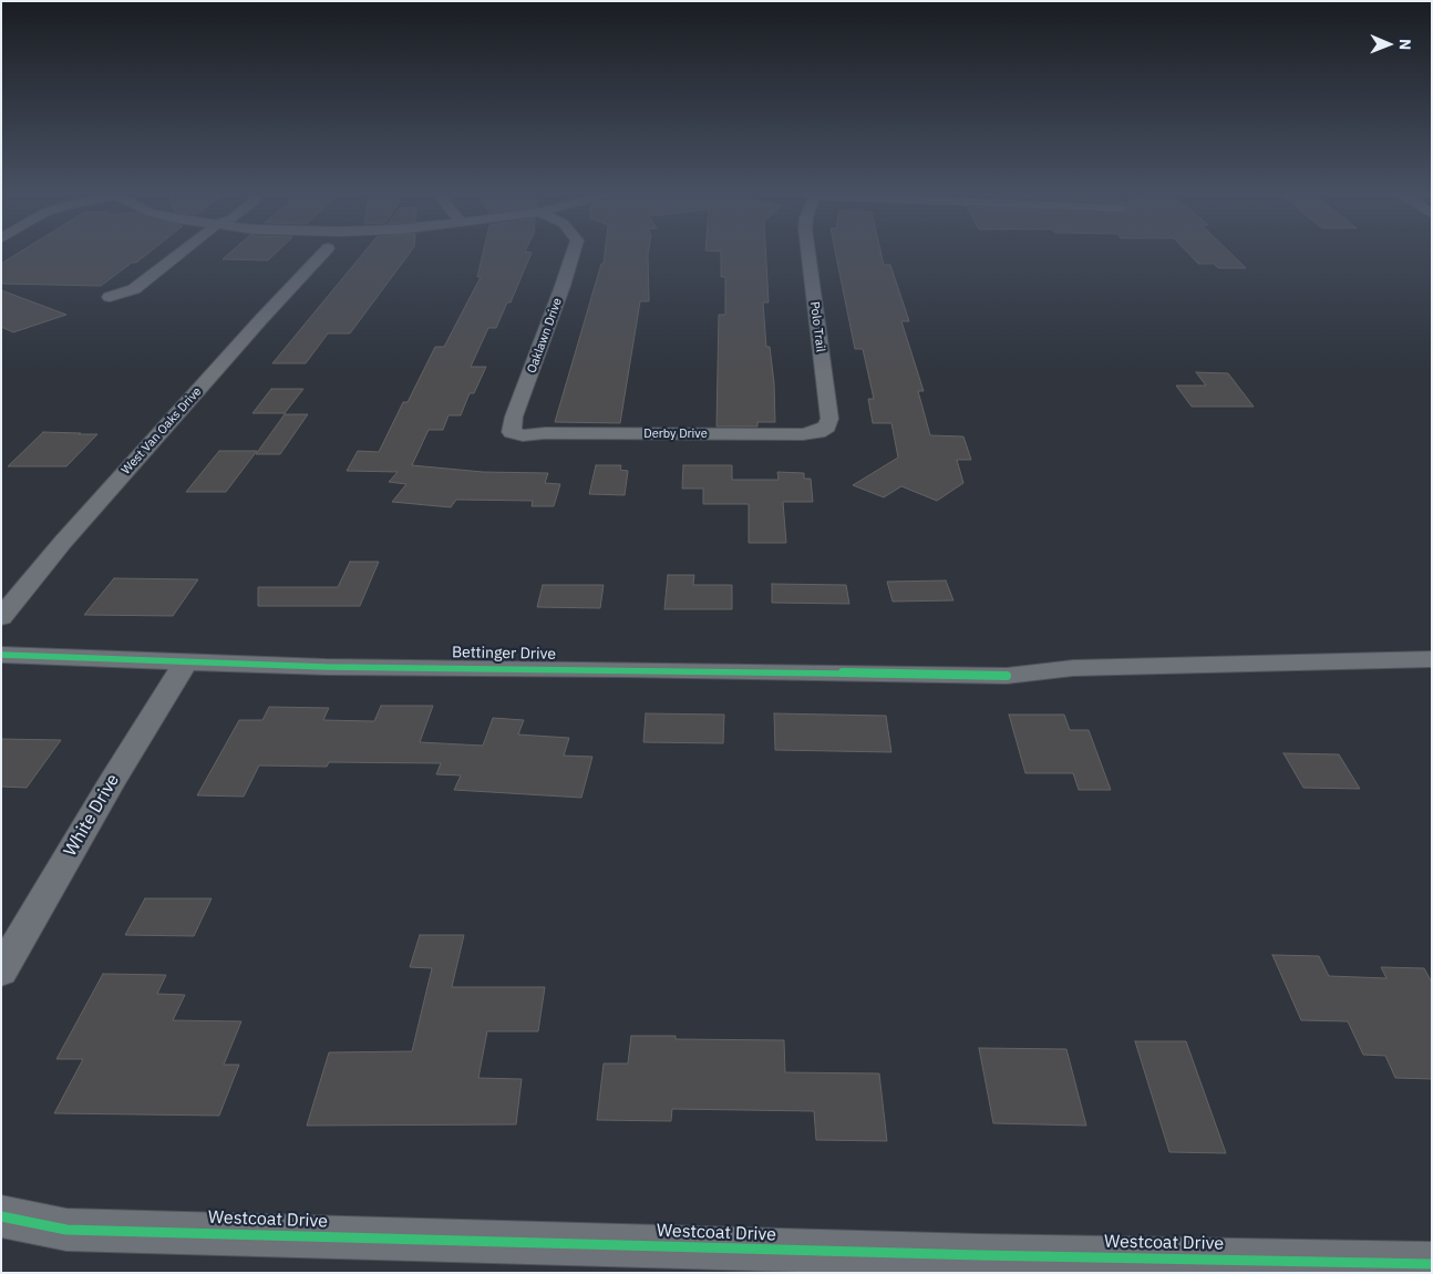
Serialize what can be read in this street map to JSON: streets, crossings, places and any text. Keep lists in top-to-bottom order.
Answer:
{
  "streets": {
    "street": [
      "Polo Trail",
      "Oaklawn Drive",
      "West Van Oaks Drive",
      "Derby Drive",
      "Bettinger Drive",
      "White Drive",
      "Westcoat Drive"
    ]
  },
  "crossings": [
    ["Polo Trail", "Derby Drive"],
    ["Oaklawn Drive", "Derby Drive"],
    ["Bettinger Drive", "White Drive"]
  ],
  "north": "right"
}
